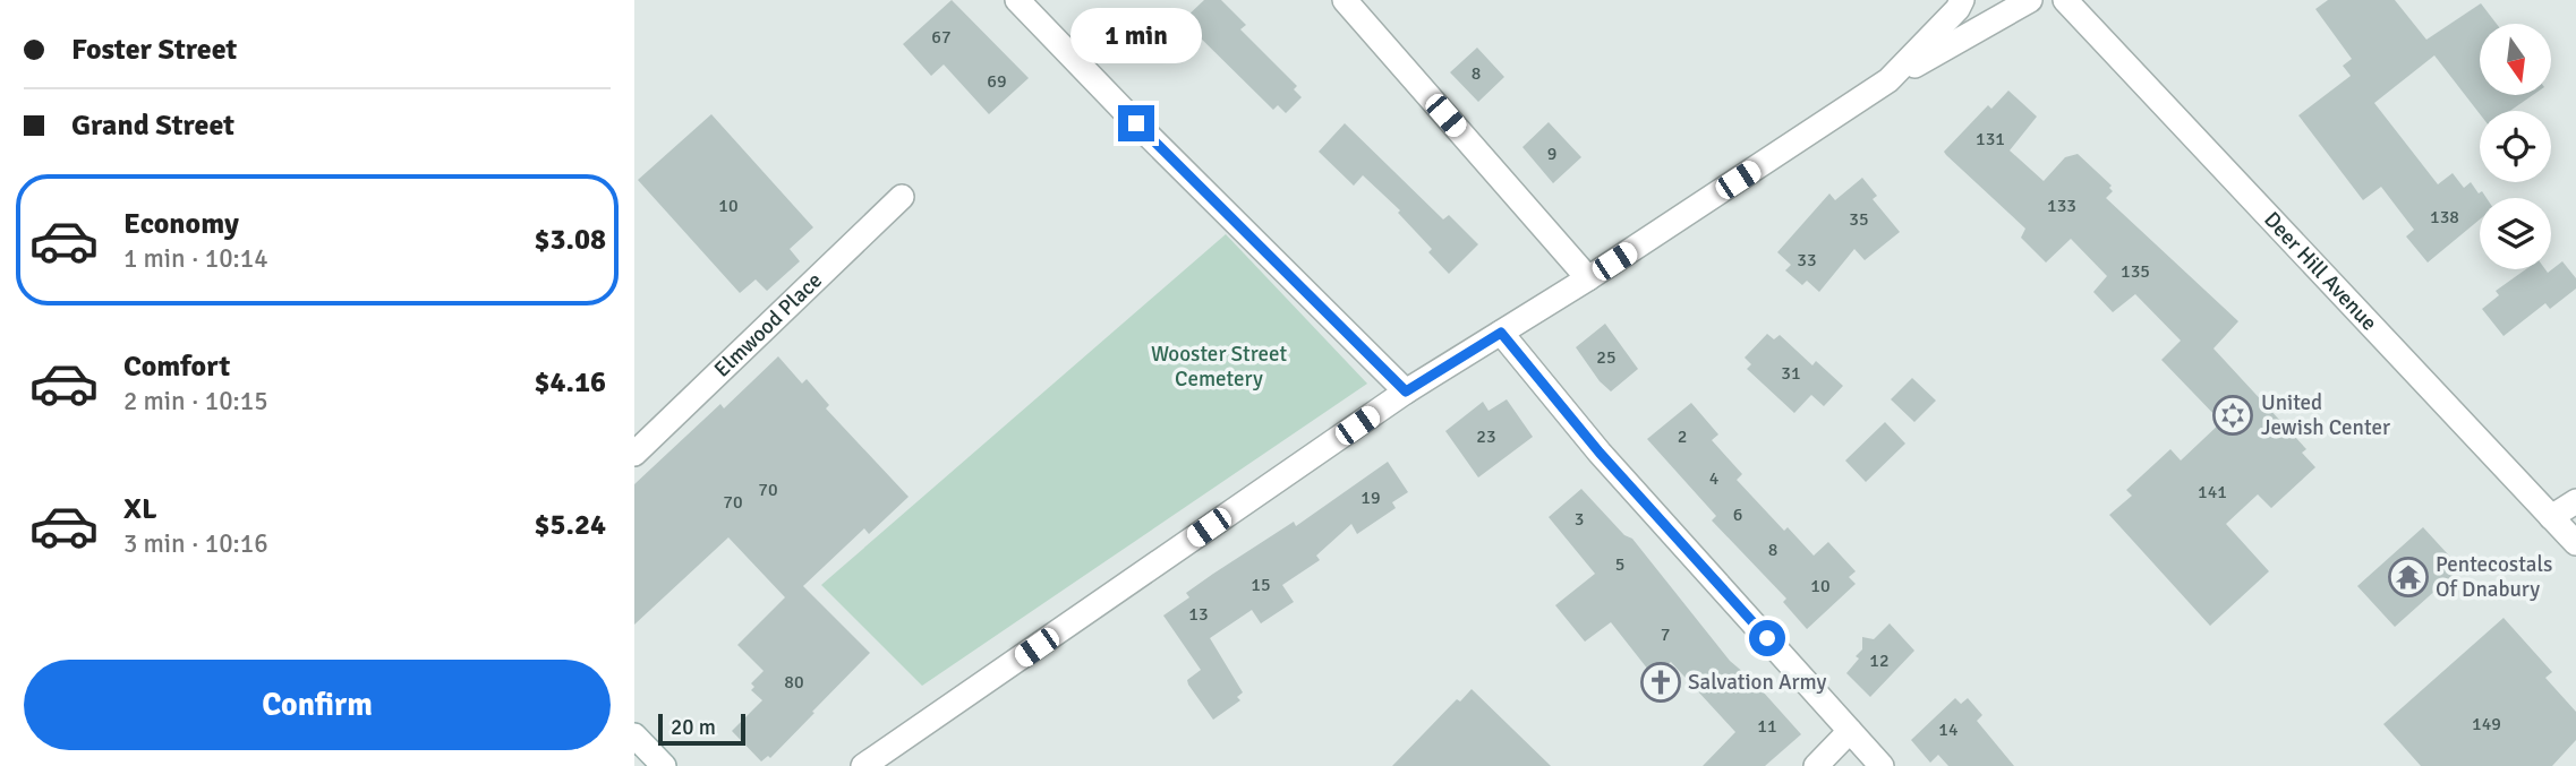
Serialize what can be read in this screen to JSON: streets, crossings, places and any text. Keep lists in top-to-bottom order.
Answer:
{
  "streets": {
    "street": ["Deer Hill Avenue", "Elmwood Place"]
  },
  "parks": ["Wooster Street Cemetery"],
  "places": {
    "synagogue": ["United Jewish Center"],
    "temple": ["Pentecostals Of Dnabury"],
    "church": ["Salvation Army"]
  },
  "house_numbers": [
    "67",
    "8",
    "69",
    "131",
    "9",
    "10",
    "133",
    "138",
    "35",
    "33",
    "135",
    "25",
    "31",
    "23",
    "2",
    "4",
    "70",
    "141",
    "19",
    "70",
    "6",
    "3",
    "8",
    "5",
    "15",
    "10",
    "13",
    "7",
    "12",
    "80",
    "149",
    "11",
    "14"
  ],
  "scale_bar": "20 m",
  "north": "bottom",
  "page": {
    "banner": ["Foster Street", "Grand Street"],
    "bubble": "1 min",
    "list": [
      {
        "name": "Economy",
        "note": "1 min · 10:14",
        "value": "$3.08"
      },
      {
        "name": "Comfort",
        "note": "2 min · 10:15",
        "value": "$4.16"
      },
      {
        "name": "XL",
        "note": "3 min · 10:16",
        "value": "$5.24"
      }
    ],
    "buttons": "Confirm",
    "scale": "20 m"
  }
}
